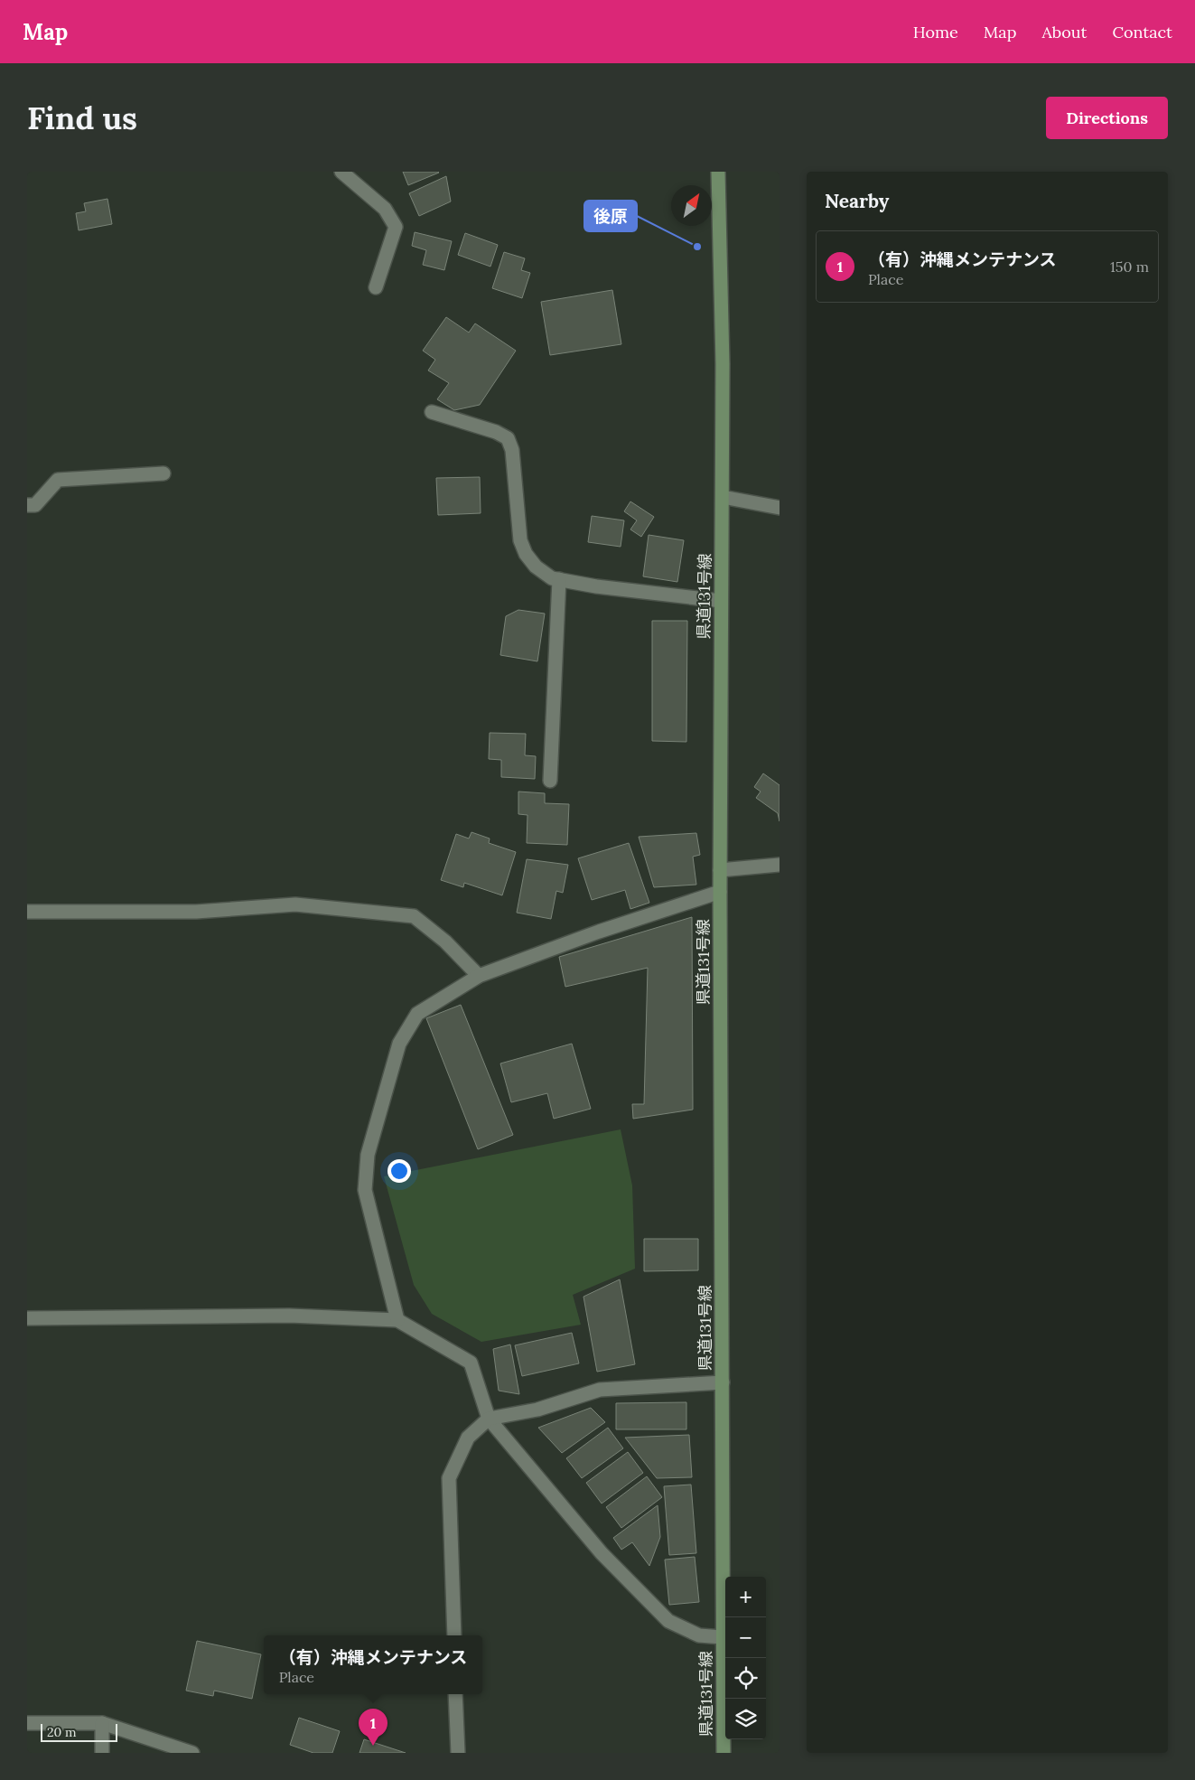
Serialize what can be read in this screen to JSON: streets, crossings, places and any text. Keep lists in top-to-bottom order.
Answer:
{
  "streets": {
    "main road": ["県道131号線"]
  },
  "places": ["後原"],
  "scale_bar": "20 m",
  "north": "top right",
  "page": {
    "header": "Map",
    "nav": [
      "Home",
      "Map",
      "About",
      "Contact"
    ],
    "buttons": "Directions",
    "title": "Find us",
    "heading": "Nearby",
    "list": [
      {
        "mark": "1",
        "name": "（有）沖縄メンテナンス",
        "note": "Place",
        "value": "150 m"
      }
    ],
    "map_buttons": ["+", "−"],
    "popup": ["（有）沖縄メンテナンス", "Place"],
    "pins": "1",
    "scale": "20 m"
  }
}
